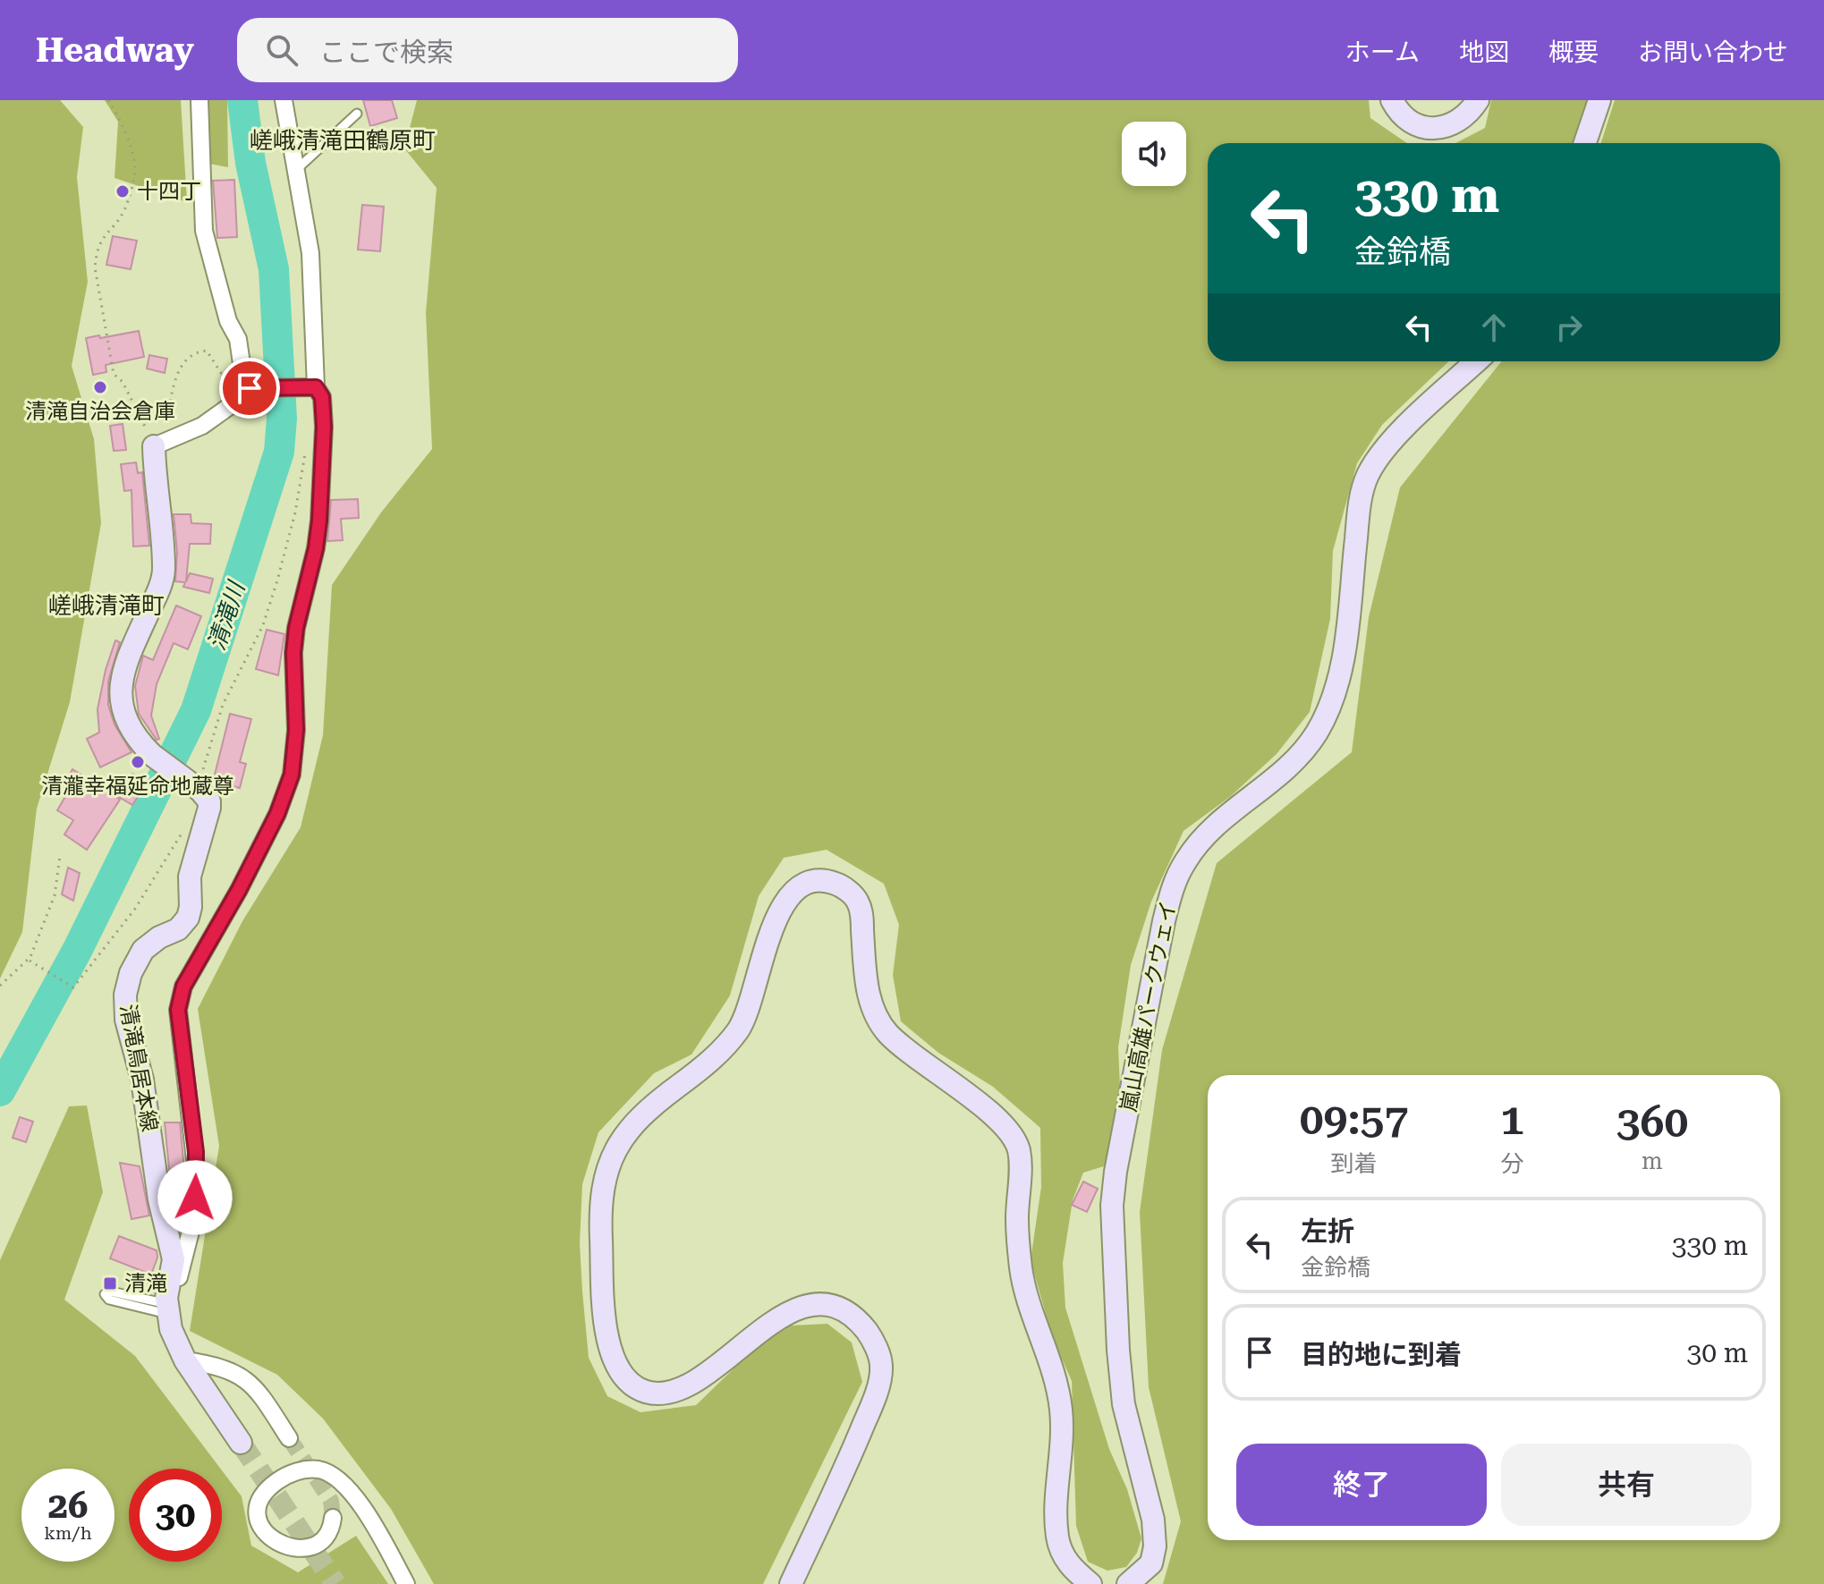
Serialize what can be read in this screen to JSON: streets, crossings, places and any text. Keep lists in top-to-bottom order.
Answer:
{
  "streets": {
    "street": ["嵐山高雄パークウェイ", "清滝鳥居本線"]
  },
  "districts": ["嵯峨清滝田鶴原町", "嵯峨清滝町"],
  "water": ["清滝川"],
  "places": {
    "other": ["十四丁", "清滝自治会倉庫", "清瀧幸福延命地蔵尊"],
    "transit": ["清滝"]
  },
  "page": {
    "header": "Headway",
    "search": "ここで検索",
    "nav": [
      "ホーム",
      "地図",
      "概要",
      "お問い合わせ"
    ],
    "turn": ["330 m", "金鈴橋"],
    "eta": [
      "09:57",
      "到着",
      "1",
      "分",
      "360",
      "m"
    ],
    "list": [
      {
        "name": "左折",
        "note": "金鈴橋",
        "value": "330 m"
      },
      {
        "name": "目的地に到着",
        "value": "30 m"
      }
    ],
    "buttons": ["終了", "共有"],
    "speed": "26 km/h",
    "limit": "30"
  }
}
